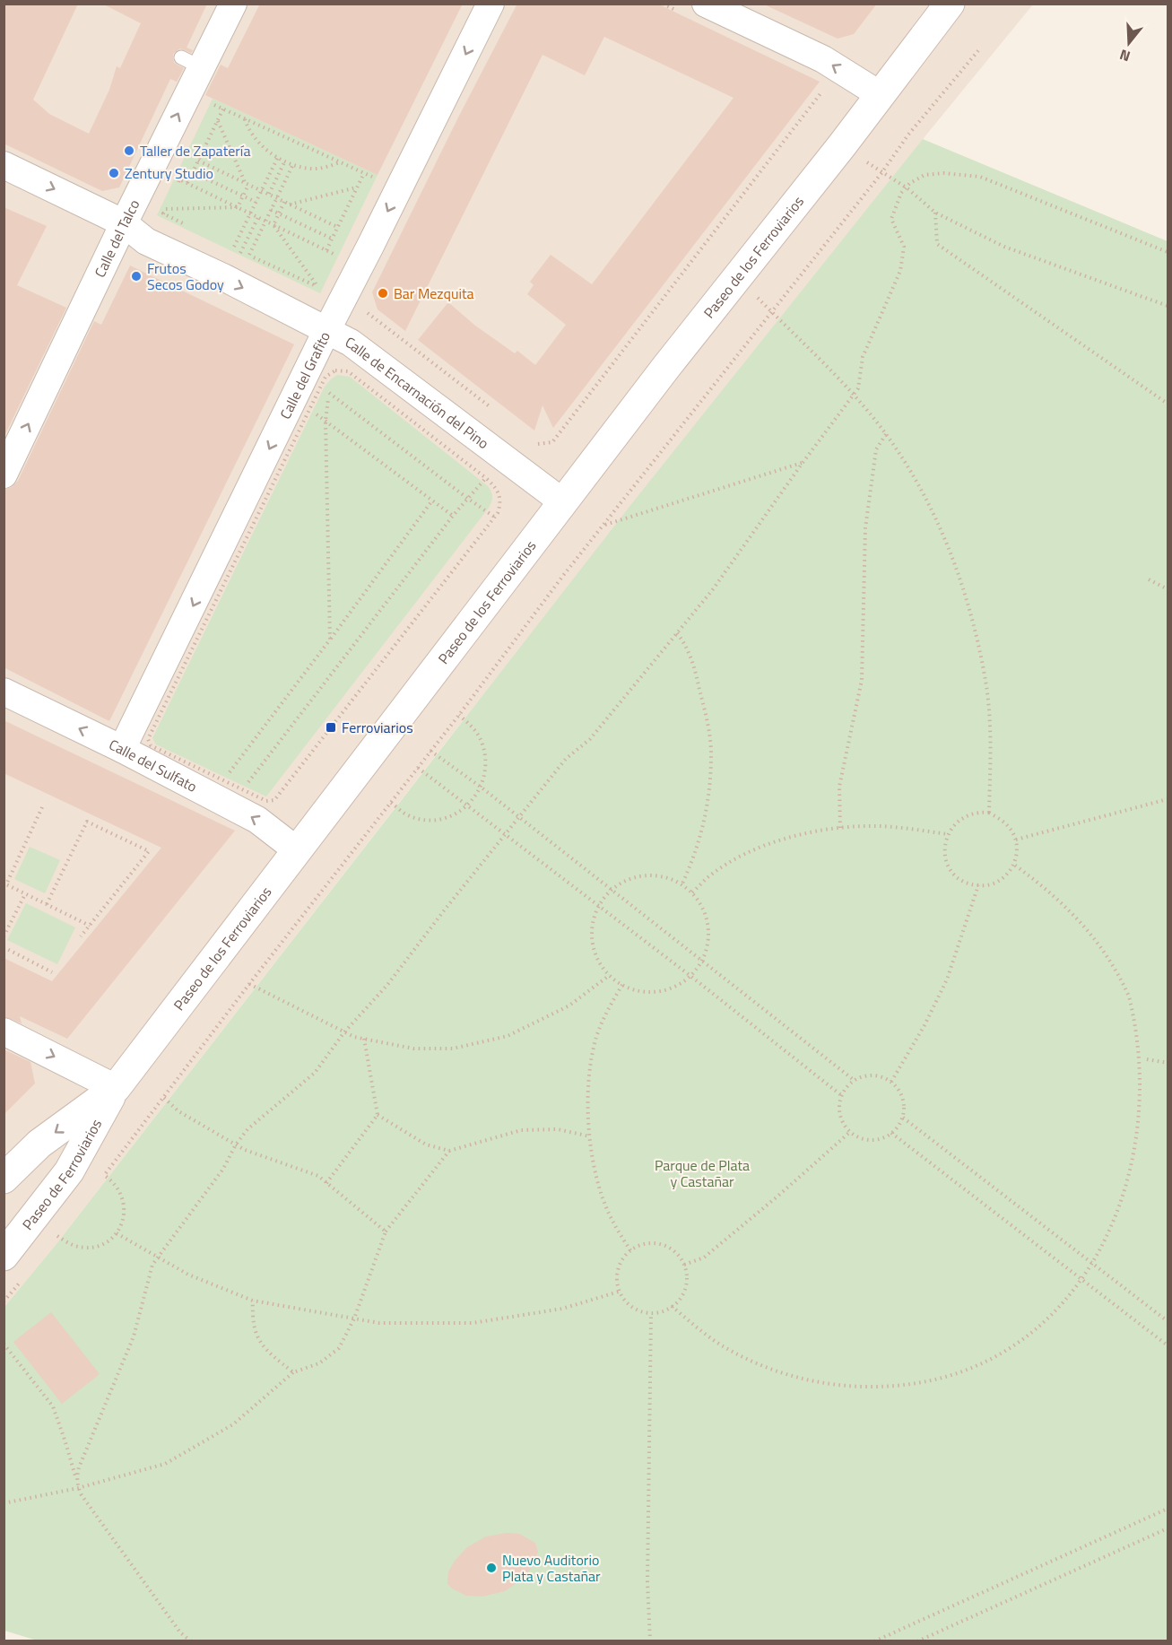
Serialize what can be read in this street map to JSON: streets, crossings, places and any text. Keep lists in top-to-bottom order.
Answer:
{
  "streets": {
    "main road": ["Paseo de los Ferroviarios", "Paseo de Ferroviarios"],
    "street": [
      "Calle del Talco",
      "Calle del Grafito",
      "Calle de Encarnación del Pino",
      "Calle del Sulfato"
    ]
  },
  "crossings": [
    ["Calle del Talco", "Calle de Encarnación del Pino"],
    ["Paseo de los Ferroviarios", "Calle de Encarnación del Pino"],
    ["Paseo de los Ferroviarios", "Calle del Sulfato"],
    ["Paseo de los Ferroviarios", "Paseo de Ferroviarios"],
    ["Calle del Grafito", "Calle de Encarnación del Pino"],
    ["Calle del Grafito", "Calle del Sulfato"]
  ],
  "one_way": [
    "Calle del Talco",
    "Calle del Grafito",
    "Calle de Encarnación del Pino",
    "Calle del Sulfato"
  ],
  "parks": ["Parque de Plata y Castañar"],
  "places": {
    "other": [
      "Taller de Zapatería",
      "Zentury Studio",
      "Frutos Secos Godoy",
      "Bar Mezquita",
      "Nuevo Auditorio Plata y Castañar"
    ],
    "transit": ["Ferroviarios"]
  },
  "north": "bottom"
}
